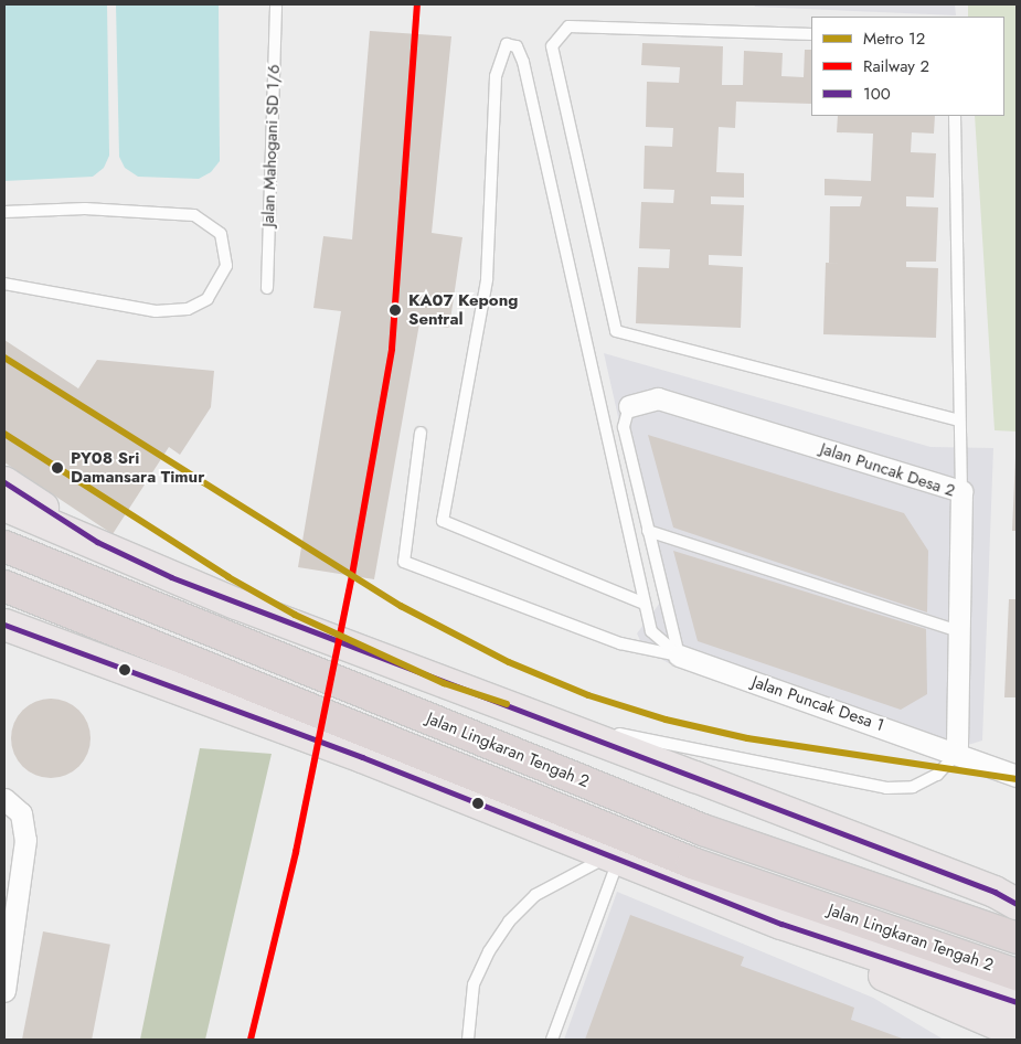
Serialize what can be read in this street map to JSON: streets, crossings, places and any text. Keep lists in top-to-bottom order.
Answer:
{
  "streets": {
    "highway": ["Jalan Lingkaran Tengah 2"],
    "street": ["Jalan Puncak Desa 2", "Jalan Puncak Desa 1"],
    "lane": ["Jalan Mahogani SD 1/6"]
  },
  "crossings": [
    ["Jalan Puncak Desa 2", "Jalan Puncak Desa 1"]
  ],
  "places": ["KA07 Kepong Sentral", "PY08 Sri Damansara Timur"],
  "lines": ["rail line 2", "metro line 12", "transit line 100"],
  "legend": ["Metro 12", "Railway 2", "100"]
}
